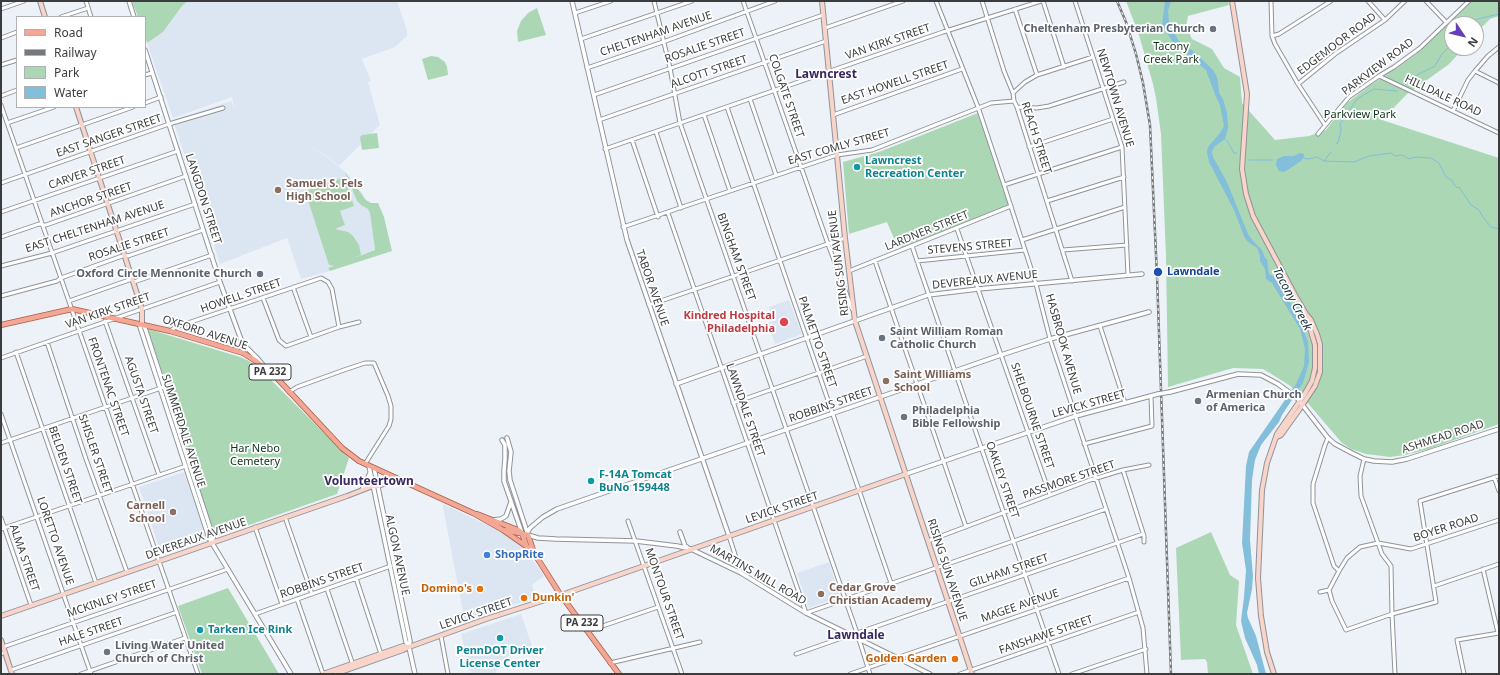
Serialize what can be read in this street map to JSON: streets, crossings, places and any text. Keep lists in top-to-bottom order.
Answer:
{
  "streets": {
    "main road": [
      "RISING SUN AVENUE",
      "DEVEREAUX AVENUE",
      "OXFORD AVENUE",
      "PA 232",
      "LEVICK STREET",
      "SUMMERDALE AVENUE",
      "MARTINS MILL ROAD"
    ],
    "street": [
      "CHELTENHAM AVENUE",
      "VAN KIRK STREET",
      "EDGEMOOR ROAD",
      "ROSALIE STREET",
      "PARKVIEW ROAD",
      "ALCOTT STREET",
      "EAST HOWELL STREET",
      "COLGATE STREET",
      "HILLDALE ROAD",
      "NEWTOWN AVENUE",
      "EAST SANGER STREET",
      "REACH STREET",
      "EAST COMLY STREET",
      "CARVER STREET",
      "LANGDON STREET",
      "ANCHOR STREET",
      "EAST CHELTENHAM AVENUE",
      "LARDNER STREET",
      "STEVENS STREET",
      "BINGHAM STREET",
      "TABOR AVENUE",
      "HOWELL STREET",
      "PALMETTO STREET",
      "HASBROOK AVENUE",
      "FRONTENAC STREET",
      "AGUSTA STREET",
      "ROBBINS STREET",
      "LAWNDALE STREET",
      "SHELBOURNE STREET",
      "ASHMEAD ROAD",
      "SHISLER STREET",
      "BELDEN STREET",
      "OAKLEY STREET",
      "PASSMORE STREET",
      "BOYER ROAD",
      "LORETTO AVENUE",
      "ALGON AVENUE",
      "ALMA STREET",
      "GILHAM STREET",
      "MONTOUR STREET",
      "MCKINLEY STREET",
      "MAGEE AVENUE",
      "HALE STREET",
      "FANSHAWE STREET"
    ]
  },
  "crossings": [
    ["CHELTENHAM AVENUE", "COLGATE STREET"],
    ["CHELTENHAM AVENUE", "BINGHAM STREET"],
    ["CHELTENHAM AVENUE", "TABOR AVENUE"],
    ["VAN KIRK STREET", "COLGATE STREET"],
    ["VAN KIRK STREET", "REACH STREET"],
    ["VAN KIRK STREET", "LANGDON STREET"],
    ["VAN KIRK STREET", "BINGHAM STREET"],
    ["VAN KIRK STREET", "RISING SUN AVENUE"],
    ["VAN KIRK STREET", "TABOR AVENUE"],
    ["VAN KIRK STREET", "OXFORD AVENUE"],
    ["VAN KIRK STREET", "PALMETTO STREET"],
    ["VAN KIRK STREET", "HASBROOK AVENUE"],
    ["VAN KIRK STREET", "FRONTENAC STREET"],
    ["VAN KIRK STREET", "AGUSTA STREET"],
    ["VAN KIRK STREET", "SUMMERDALE AVENUE"],
    ["VAN KIRK STREET", "SHISLER STREET"],
    ["VAN KIRK STREET", "BELDEN STREET"],
    ["ROSALIE STREET", "COLGATE STREET"],
    ["ROSALIE STREET", "LANGDON STREET"],
    ["ROSALIE STREET", "BINGHAM STREET"],
    ["ROSALIE STREET", "RISING SUN AVENUE"],
    ["ROSALIE STREET", "TABOR AVENUE"],
    ["ROSALIE STREET", "FRONTENAC STREET"],
    ["ROSALIE STREET", "SUMMERDALE AVENUE"],
    ["PARKVIEW ROAD", "HILLDALE ROAD"],
    ["ALCOTT STREET", "COLGATE STREET"],
    ["ALCOTT STREET", "BINGHAM STREET"],
    ["ALCOTT STREET", "RISING SUN AVENUE"],
    ["ALCOTT STREET", "TABOR AVENUE"],
    ["EAST HOWELL STREET", "RISING SUN AVENUE"],
    ["EAST HOWELL STREET", "HASBROOK AVENUE"],
    ["COLGATE STREET", "EAST COMLY STREET"],
    ["COLGATE STREET", "RISING SUN AVENUE"],
    ["NEWTOWN AVENUE", "DEVEREAUX AVENUE"],
    ["EAST SANGER STREET", "LANGDON STREET"],
    ["EAST SANGER STREET", "FRONTENAC STREET"],
    ["EAST SANGER STREET", "SUMMERDALE AVENUE"],
    ["REACH STREET", "EAST COMLY STREET"],
    ["REACH STREET", "DEVEREAUX AVENUE"],
    ["EAST COMLY STREET", "BINGHAM STREET"],
    ["EAST COMLY STREET", "RISING SUN AVENUE"],
    ["EAST COMLY STREET", "TABOR AVENUE"],
    ["EAST COMLY STREET", "PALMETTO STREET"],
    ["EAST COMLY STREET", "HASBROOK AVENUE"],
    ["EAST COMLY STREET", "LAWNDALE STREET"],
    ["CARVER STREET", "LANGDON STREET"],
    ["CARVER STREET", "FRONTENAC STREET"],
    ["CARVER STREET", "SUMMERDALE AVENUE"],
    ["LANGDON STREET", "ANCHOR STREET"],
    ["LANGDON STREET", "EAST CHELTENHAM AVENUE"],
    ["LANGDON STREET", "HOWELL STREET"],
    ["LANGDON STREET", "OXFORD AVENUE"],
    ["ANCHOR STREET", "FRONTENAC STREET"],
    ["ANCHOR STREET", "SUMMERDALE AVENUE"],
    ["EAST CHELTENHAM AVENUE", "FRONTENAC STREET"],
    ["EAST CHELTENHAM AVENUE", "SUMMERDALE AVENUE"],
    ["LARDNER STREET", "RISING SUN AVENUE"],
    ["LARDNER STREET", "HASBROOK AVENUE"],
    ["LARDNER STREET", "SHELBOURNE STREET"],
    ["LARDNER STREET", "OAKLEY STREET"],
    ["STEVENS STREET", "HASBROOK AVENUE"],
    ["STEVENS STREET", "SHELBOURNE STREET"],
    ["STEVENS STREET", "OAKLEY STREET"],
    ["BINGHAM STREET", "DEVEREAUX AVENUE"],
    ["BINGHAM STREET", "LEVICK STREET"],
    ["BINGHAM STREET", "ROBBINS STREET"],
    ["BINGHAM STREET", "GILHAM STREET"],
    ["BINGHAM STREET", "MARTINS MILL ROAD"],
    ["BINGHAM STREET", "MAGEE AVENUE"],
    ["RISING SUN AVENUE", "DEVEREAUX AVENUE"],
    ["RISING SUN AVENUE", "LEVICK STREET"],
    ["RISING SUN AVENUE", "ROBBINS STREET"],
    ["RISING SUN AVENUE", "PASSMORE STREET"],
    ["RISING SUN AVENUE", "GILHAM STREET"],
    ["RISING SUN AVENUE", "MAGEE AVENUE"],
    ["RISING SUN AVENUE", "FANSHAWE STREET"],
    ["DEVEREAUX AVENUE", "TABOR AVENUE"],
    ["DEVEREAUX AVENUE", "OXFORD AVENUE"],
    ["DEVEREAUX AVENUE", "PALMETTO STREET"],
    ["DEVEREAUX AVENUE", "HASBROOK AVENUE"],
    ["DEVEREAUX AVENUE", "FRONTENAC STREET"],
    ["DEVEREAUX AVENUE", "LAWNDALE STREET"],
    ["DEVEREAUX AVENUE", "SHELBOURNE STREET"],
    ["DEVEREAUX AVENUE", "SUMMERDALE AVENUE"],
    ["DEVEREAUX AVENUE", "SHISLER STREET"],
    ["DEVEREAUX AVENUE", "BELDEN STREET"],
    ["DEVEREAUX AVENUE", "OAKLEY STREET"],
    ["DEVEREAUX AVENUE", "LORETTO AVENUE"],
    ["DEVEREAUX AVENUE", "ALGON AVENUE"],
    ["DEVEREAUX AVENUE", "ALMA STREET"],
    ["TABOR AVENUE", "LEVICK STREET"],
    ["TABOR AVENUE", "ROBBINS STREET"],
    ["TABOR AVENUE", "MARTINS MILL ROAD"],
    ["HOWELL STREET", "OXFORD AVENUE"],
    ["OXFORD AVENUE", "FRONTENAC STREET"],
    ["OXFORD AVENUE", "LEVICK STREET"],
    ["OXFORD AVENUE", "ROBBINS STREET"],
    ["OXFORD AVENUE", "SUMMERDALE AVENUE"],
    ["OXFORD AVENUE", "ALGON AVENUE"],
    ["OXFORD AVENUE", "MARTINS MILL ROAD"],
    ["PALMETTO STREET", "LEVICK STREET"],
    ["PALMETTO STREET", "ROBBINS STREET"],
    ["HASBROOK AVENUE", "LEVICK STREET"],
    ["HASBROOK AVENUE", "ROBBINS STREET"],
    ["HASBROOK AVENUE", "PASSMORE STREET"],
    ["HASBROOK AVENUE", "GILHAM STREET"],
    ["HASBROOK AVENUE", "MAGEE AVENUE"],
    ["HASBROOK AVENUE", "FANSHAWE STREET"],
    ["FRONTENAC STREET", "MCKINLEY STREET"],
    ["FRONTENAC STREET", "HALE STREET"],
    ["LEVICK STREET", "LAWNDALE STREET"],
    ["LEVICK STREET", "SHELBOURNE STREET"],
    ["LEVICK STREET", "ASHMEAD ROAD"],
    ["LEVICK STREET", "OAKLEY STREET"],
    ["LEVICK STREET", "ALGON AVENUE"],
    ["LEVICK STREET", "MARTINS MILL ROAD"],
    ["LEVICK STREET", "MONTOUR STREET"],
    ["ROBBINS STREET", "LAWNDALE STREET"],
    ["ROBBINS STREET", "SHELBOURNE STREET"],
    ["ROBBINS STREET", "SUMMERDALE AVENUE"],
    ["ROBBINS STREET", "OAKLEY STREET"],
    ["ROBBINS STREET", "ALGON AVENUE"],
    ["ROBBINS STREET", "MARTINS MILL ROAD"],
    ["LAWNDALE STREET", "MARTINS MILL ROAD"],
    ["SHELBOURNE STREET", "PASSMORE STREET"],
    ["SUMMERDALE AVENUE", "MCKINLEY STREET"],
    ["OAKLEY STREET", "PASSMORE STREET"],
    ["OAKLEY STREET", "GILHAM STREET"],
    ["OAKLEY STREET", "MAGEE AVENUE"],
    ["OAKLEY STREET", "FANSHAWE STREET"],
    ["LORETTO AVENUE", "MCKINLEY STREET"],
    ["LORETTO AVENUE", "HALE STREET"],
    ["MARTINS MILL ROAD", "MONTOUR STREET"],
    ["MARTINS MILL ROAD", "MAGEE AVENUE"]
  ],
  "districts": ["Lawncrest", "Volunteertown", "Lawndale"],
  "water": ["Tacony Creek"],
  "parks": ["Tacony Creek Park", "Parkview Park", "Har Nebo Cemetery"],
  "places": [
    "Cheltenham Presbyterian Church",
    "Lawncrest Recreation Center",
    "Samuel S. Fels High School",
    "Lawndale",
    "Oxford Circle Mennonite Church",
    "Kindred Hospital Philadelphia",
    "Saint William Roman Catholic Church",
    "Saint Williams School",
    "Armenian Church of America",
    "Philadelphia Bible Fellowship",
    "F-14A Tomcat BuNo 159448",
    "Carnell School",
    "ShopRite",
    "Domino's",
    "Cedar Grove Christian Academy",
    "Dunkin'",
    "Tarken Ice Rink",
    "PennDOT Driver License Center",
    "Living Water United Church of Christ",
    "Golden Garden"
  ],
  "legend": [
    "Road",
    "Railway",
    "Park",
    "Water"
  ],
  "north": "bottom right"
}
